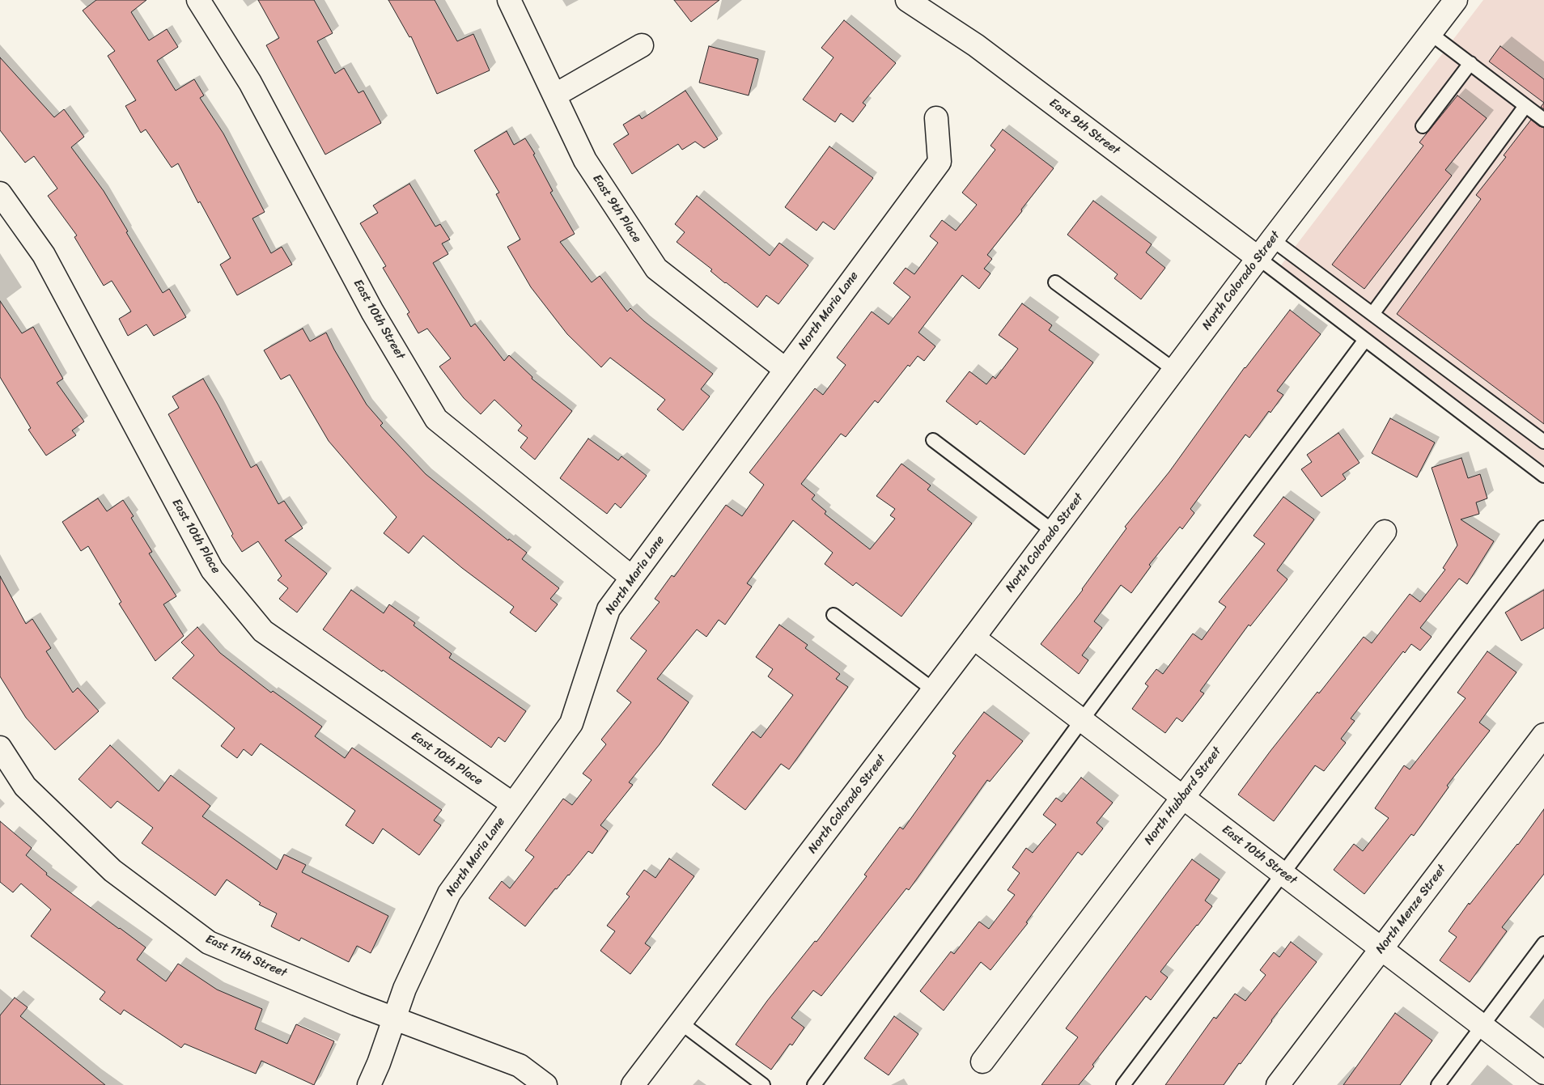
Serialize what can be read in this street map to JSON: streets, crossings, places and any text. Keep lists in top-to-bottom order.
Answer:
{
  "streets": {
    "street": [
      "East 9th Street",
      "East 9th Place",
      "North Colorado Street",
      "North Maria Lane",
      "East 10th Street",
      "East 10th Place",
      "North Hubbard Street",
      "North Menze Street",
      "East 11th Street"
    ]
  },
  "crossings": [
    ["East 9th Street", "North Colorado Street"],
    ["East 9th Place", "North Maria Lane"],
    ["North Colorado Street", "East 10th Street"],
    ["North Maria Lane", "East 10th Street"],
    ["North Maria Lane", "East 10th Place"],
    ["North Maria Lane", "East 11th Street"],
    ["East 10th Street", "North Hubbard Street"],
    ["East 10th Street", "North Menze Street"]
  ]
}
